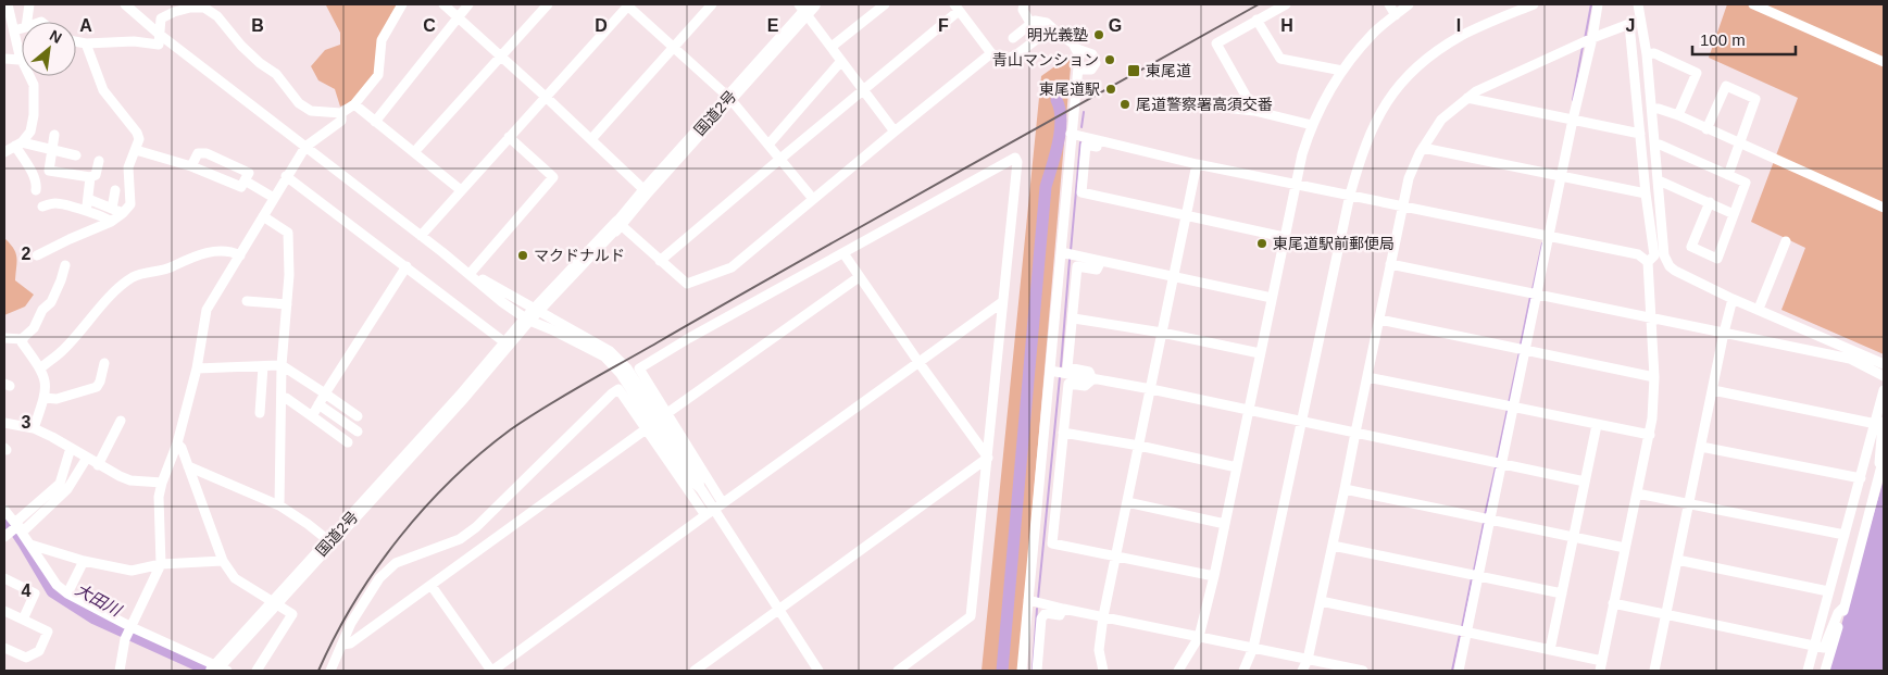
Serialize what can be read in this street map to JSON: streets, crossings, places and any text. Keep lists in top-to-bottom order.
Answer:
{
  "streets": {
    "highway": ["国道2号"]
  },
  "water": ["大田川"],
  "places": {
    "other": [
      "明光義塾",
      "青山マンション",
      "東尾道駅",
      "尾道警察署高須交番",
      "東尾道駅前郵便局",
      "マクドナルド"
    ],
    "transit": ["東尾道"]
  },
  "scale_bar": "100 m",
  "north": "top right",
  "grid": {
    "columns": [
      "A",
      "B",
      "C",
      "D",
      "E",
      "F",
      "G",
      "H",
      "I",
      "J"
    ],
    "rows": ["2", "3", "4"]
  }
}
